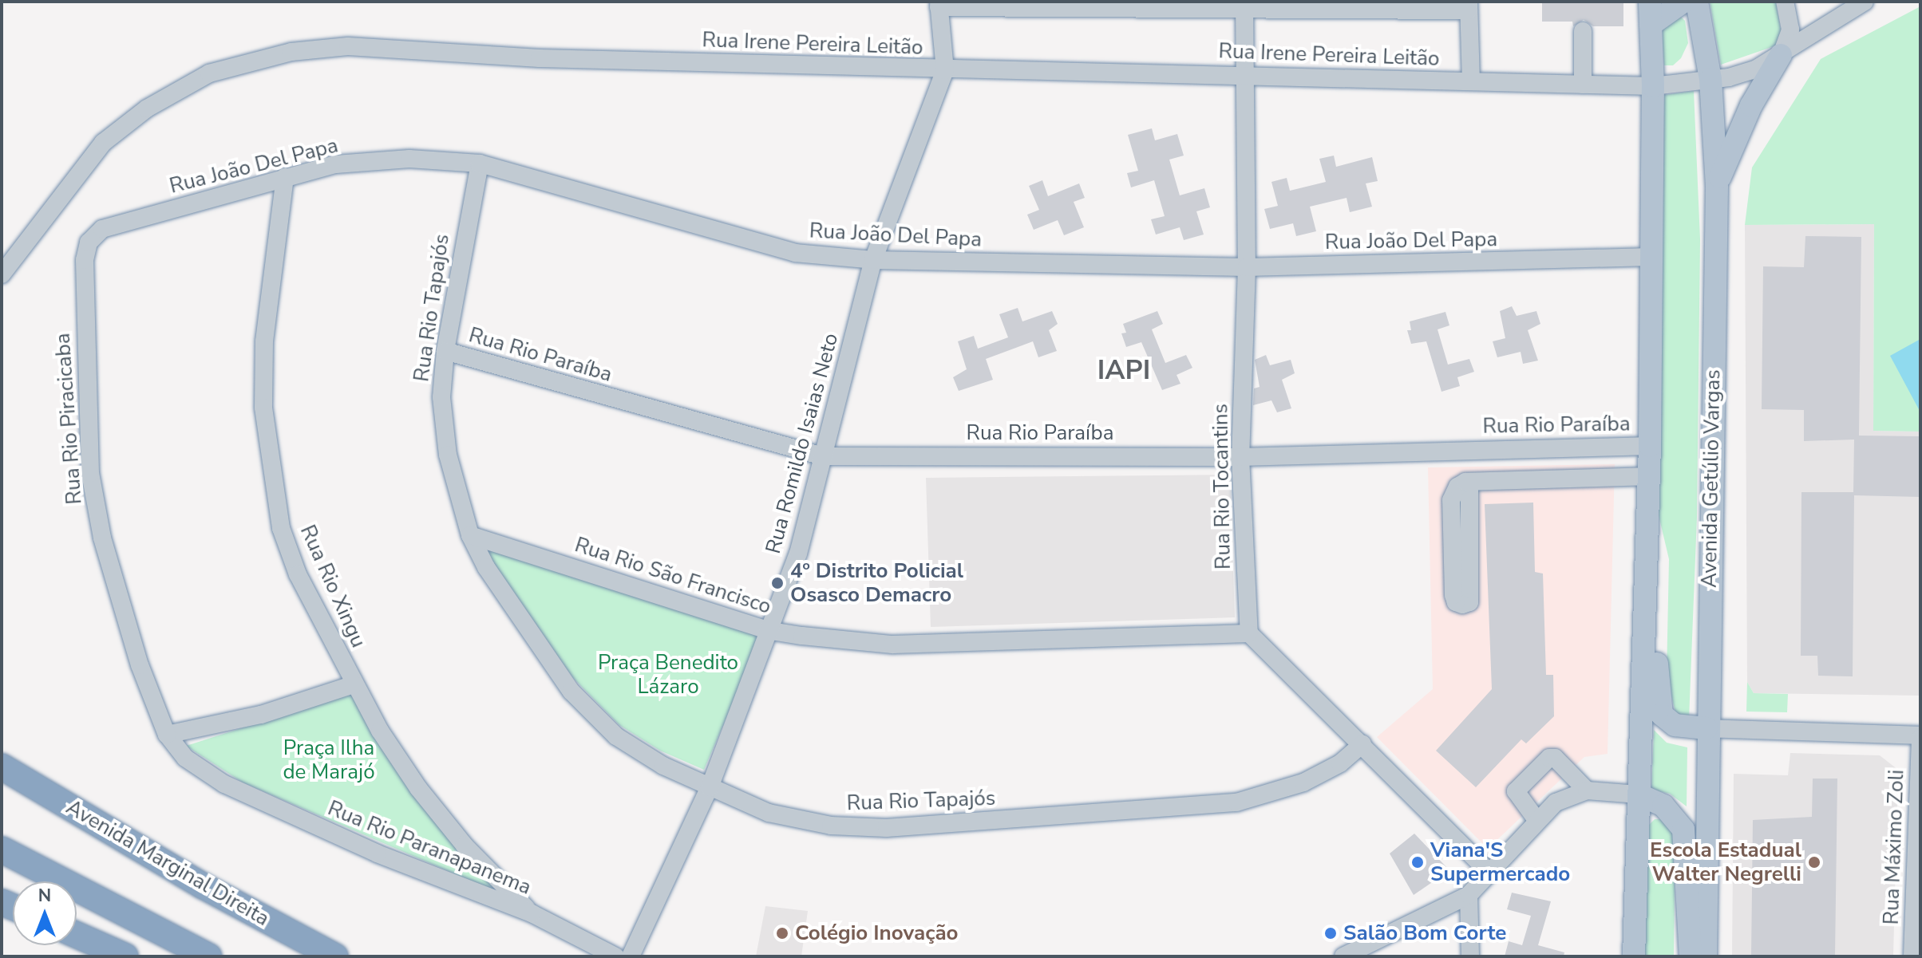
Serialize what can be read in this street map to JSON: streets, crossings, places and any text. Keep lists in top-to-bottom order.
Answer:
{
  "streets": {
    "highway": ["Avenida Marginal Direita"],
    "main road": ["Avenida Getúlio Vargas"],
    "street": [
      "Rua Irene Pereira Leitão",
      "Rua João Del Papa",
      "Rua Rio Tapajós",
      "Rua Rio Paraíba",
      "Rua Rio Piracicaba",
      "Rua Romildo Isaias Neto",
      "Rua Rio Tocantins",
      "Rua Rio São Francisco",
      "Rua Rio Xingu",
      "Rua Máximo Zoli",
      "Rua Rio Paranapanema"
    ]
  },
  "crossings": [
    ["Rua Irene Pereira Leitão", "Rua Romildo Isaias Neto"],
    ["Rua Irene Pereira Leitão", "Avenida Getúlio Vargas"],
    ["Rua Irene Pereira Leitão", "Rua Rio Tocantins"],
    ["Rua João Del Papa", "Rua Rio Tapajós"],
    ["Rua João Del Papa", "Rua Rio Piracicaba"],
    ["Rua João Del Papa", "Rua Romildo Isaias Neto"],
    ["Rua João Del Papa", "Rua Rio Tocantins"],
    ["Rua João Del Papa", "Rua Rio Xingu"],
    ["Rua Rio Tapajós", "Rua Rio Paraíba"],
    ["Rua Rio Tapajós", "Rua Romildo Isaias Neto"],
    ["Rua Rio Tapajós", "Rua Rio São Francisco"],
    ["Rua Rio Paraíba", "Rua Romildo Isaias Neto"],
    ["Rua Rio Paraíba", "Rua Rio Tocantins"],
    ["Rua Rio Piracicaba", "Rua Rio Paranapanema"],
    ["Rua Romildo Isaias Neto", "Rua Rio São Francisco"],
    ["Rua Rio Tocantins", "Rua Rio São Francisco"],
    ["Rua Rio Xingu", "Rua Rio Paranapanema"]
  ],
  "districts": ["IAPI"],
  "parks": ["Praça Benedito Lázaro", "Praça Ilha de Marajó"],
  "places": [
    "4º Distrito Policial Osasco Demacro",
    "Viana'S Supermercado",
    "Escola Estadual Walter Negrelli",
    "Colégio Inovação",
    "Salão Bom Corte"
  ],
  "north": "top"
}
